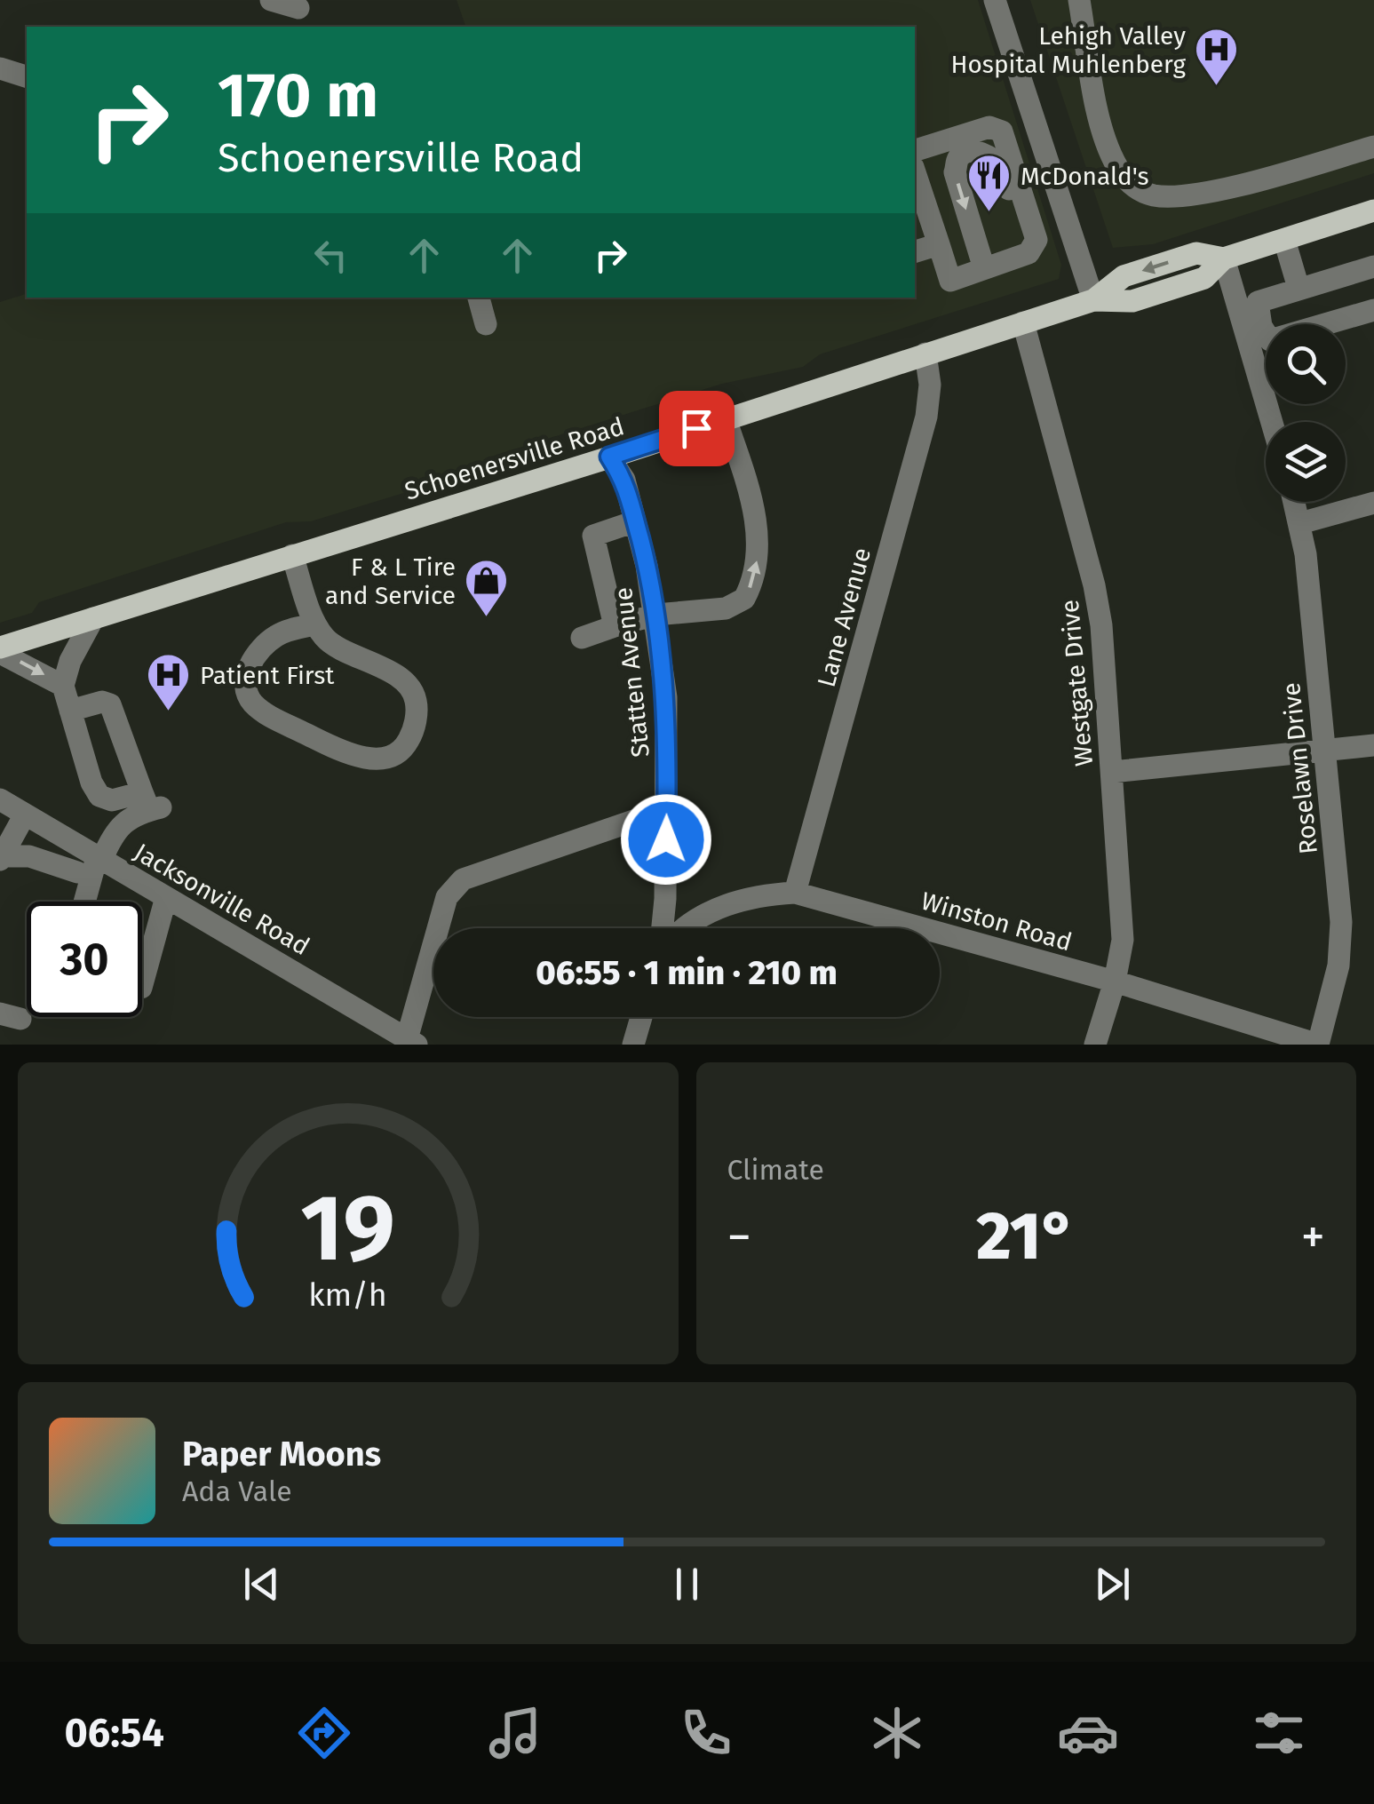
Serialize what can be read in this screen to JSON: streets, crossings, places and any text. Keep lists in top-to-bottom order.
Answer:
{
  "streets": {
    "main road": ["Schoenersville Road"],
    "street": [
      "Lane Avenue",
      "Statten Avenue",
      "Westgate Drive",
      "Roselawn Drive",
      "Jacksonville Road",
      "Winston Road"
    ]
  },
  "crossings": [
    ["Schoenersville Road", "Lane Avenue"],
    ["Schoenersville Road", "Statten Avenue"],
    ["Schoenersville Road", "Westgate Drive"],
    ["Lane Avenue", "Winston Road"],
    ["Westgate Drive", "Winston Road"],
    ["Roselawn Drive", "Winston Road"]
  ],
  "places": {
    "hospital": ["Lehigh Valley Hospital Muhlenberg", "Patient First"],
    "restaurant": ["McDonald's"],
    "shop": ["F & L Tire and Service"]
  },
  "page": {
    "turn": ["170 m", "Schoenersville Road"],
    "limit": "30",
    "trip": "06:55 · 1 min · 210 m",
    "tile": "Climate",
    "heat": ["−", "21°", "+"],
    "song": ["Paper Moons", "Ada Vale"],
    "tabs": "06:54",
    "gauge": ["19", "km/h"]
  }
}
